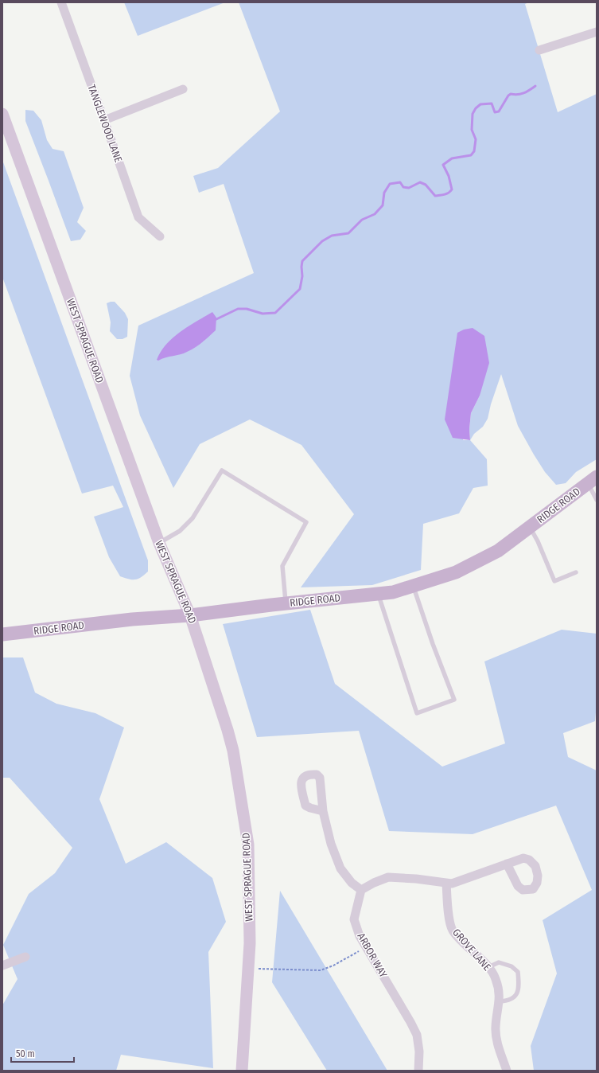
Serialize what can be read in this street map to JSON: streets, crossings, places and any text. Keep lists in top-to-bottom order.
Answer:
{
  "streets": {
    "main road": ["RIDGE ROAD"],
    "street": [
      "TANGLEWOOD LANE",
      "WEST SPRAGUE ROAD",
      "GROVE LANE",
      "ARBOR WAY"
    ]
  },
  "crossings": [
    ["WEST SPRAGUE ROAD", "RIDGE ROAD"]
  ],
  "scale_bar": "50 m"
}
